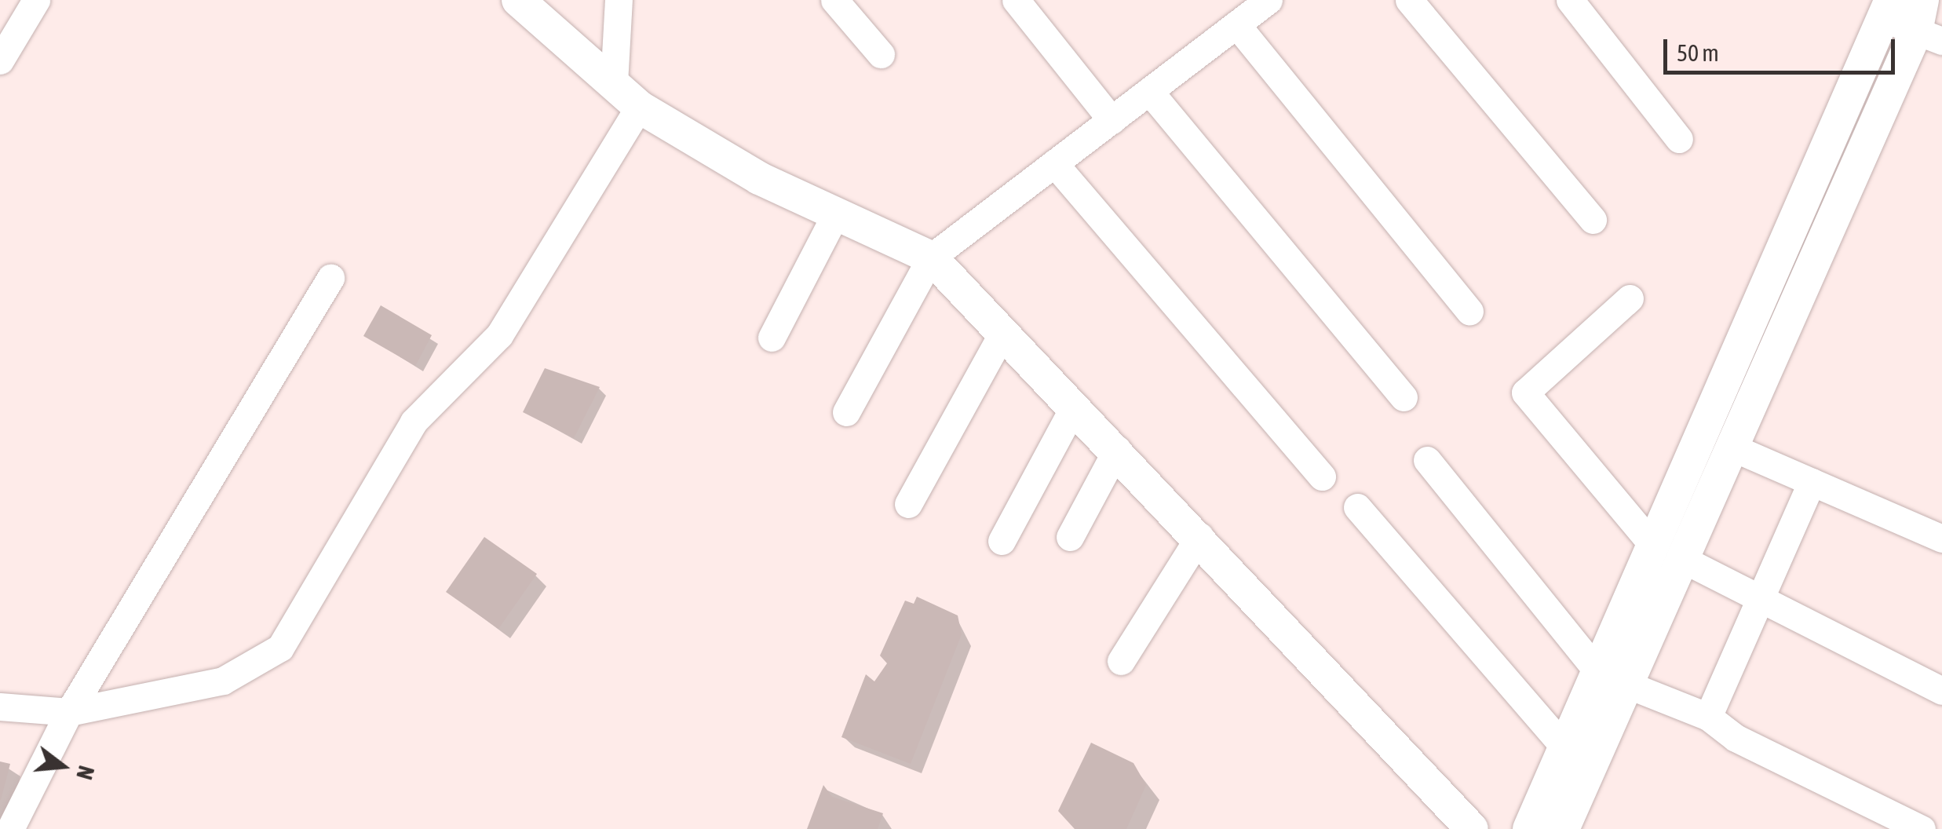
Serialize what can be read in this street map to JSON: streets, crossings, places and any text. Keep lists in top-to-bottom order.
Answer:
{
  "scale_bar": "50 m",
  "north": "right"
}
